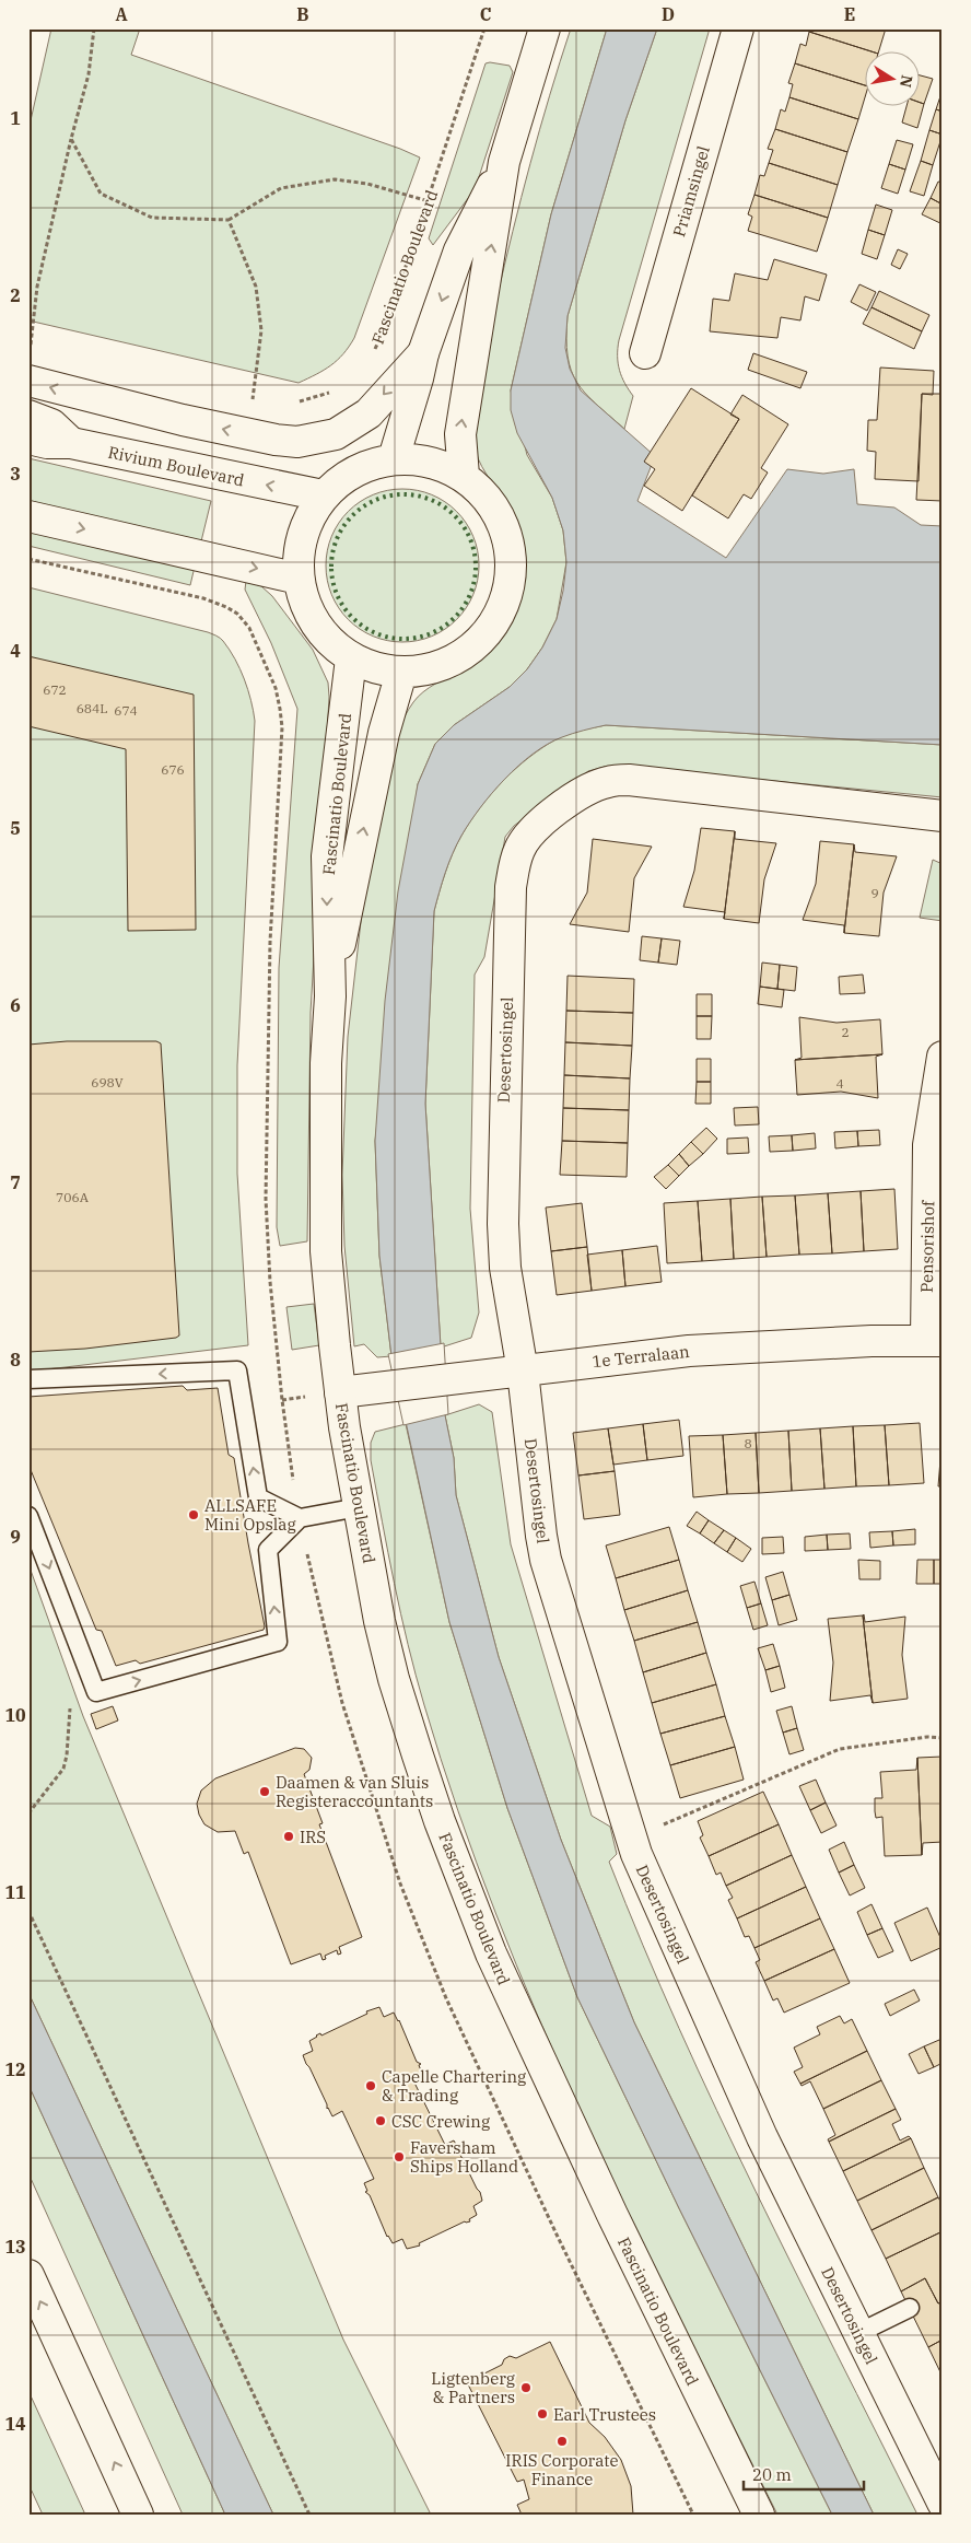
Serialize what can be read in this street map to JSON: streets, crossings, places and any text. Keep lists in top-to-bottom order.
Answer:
{
  "streets": {
    "main road": [
      "Priamsingel",
      "Fascinatio Boulevard",
      "Rivium Boulevard",
      "Desertosingel",
      "Pensorishof",
      "1e Terralaan"
    ]
  },
  "crossings": [
    ["Fascinatio Boulevard", "1e Terralaan"],
    ["Desertosingel", "1e Terralaan"],
    ["Pensorishof", "1e Terralaan"]
  ],
  "places": [
    "ALLSAFE Mini Opslag",
    "Daamen & van Sluis Registeraccountants",
    "IRS",
    "Capelle Chartering & Trading",
    "CSC Crewing",
    "Faversham Ships Holland",
    "Ligtenberg & Partners",
    "Earl Trustees",
    "IRIS Corporate Finance"
  ],
  "house_numbers": [
    "672",
    "684L",
    "674",
    "676",
    "9",
    "2",
    "698V",
    "4",
    "706A",
    "8"
  ],
  "scale_bar": "20 m",
  "north": "right",
  "grid": {
    "columns": [
      "A",
      "B",
      "C",
      "D",
      "E"
    ],
    "rows": [
      "1",
      "2",
      "3",
      "4",
      "5",
      "6",
      "7",
      "8",
      "9",
      "10",
      "11",
      "12",
      "13",
      "14"
    ]
  }
}
